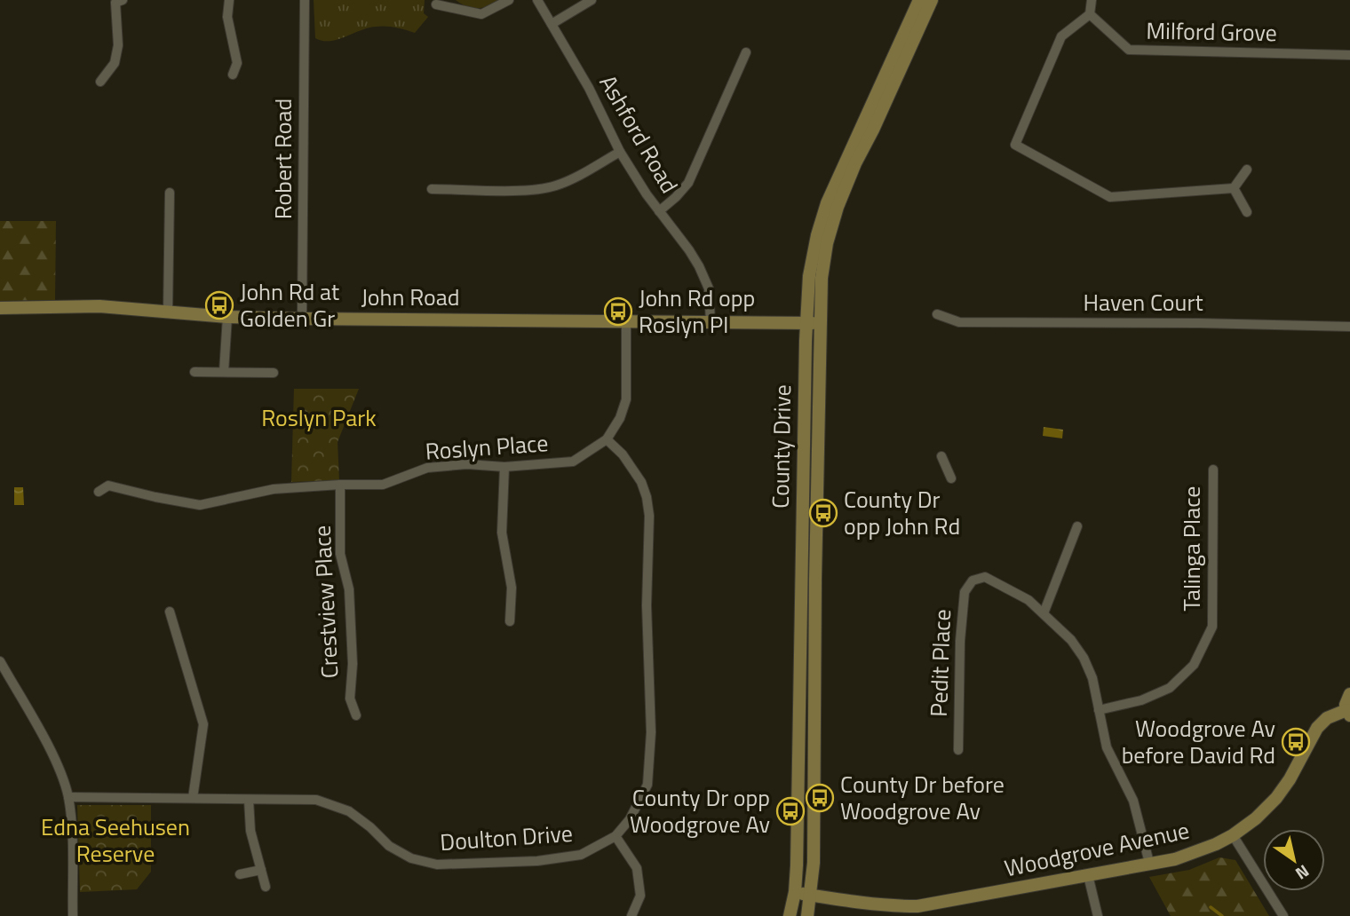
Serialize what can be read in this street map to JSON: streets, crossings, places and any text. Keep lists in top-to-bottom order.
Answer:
{
  "streets": {
    "main road": ["John Road", "County Drive", "Woodgrove Avenue"],
    "street": [
      "Milford Grove",
      "Ashford Road",
      "Robert Road",
      "Haven Court",
      "Roslyn Place",
      "Talinga Place",
      "Crestview Place",
      "Pedit Place",
      "Doulton Drive"
    ]
  },
  "crossings": [
    ["Ashford Road", "John Road"],
    ["Robert Road", "John Road"],
    ["John Road", "County Drive"],
    ["John Road", "Roslyn Place"],
    ["County Drive", "Woodgrove Avenue"],
    ["Roslyn Place", "Crestview Place"],
    ["Roslyn Place", "Doulton Drive"]
  ],
  "parks": ["Roslyn Park", "Edna Seehusen Reserve"],
  "places": {
    "bus stop": [
      "John Rd at Golden Gr",
      "John Rd opp Roslyn Pl",
      "County Dr opp John Rd",
      "Woodgrove Av before David Rd",
      "County Dr before Woodgrove Av",
      "County Dr opp Woodgrove Av"
    ]
  },
  "north": "bottom right"
}
